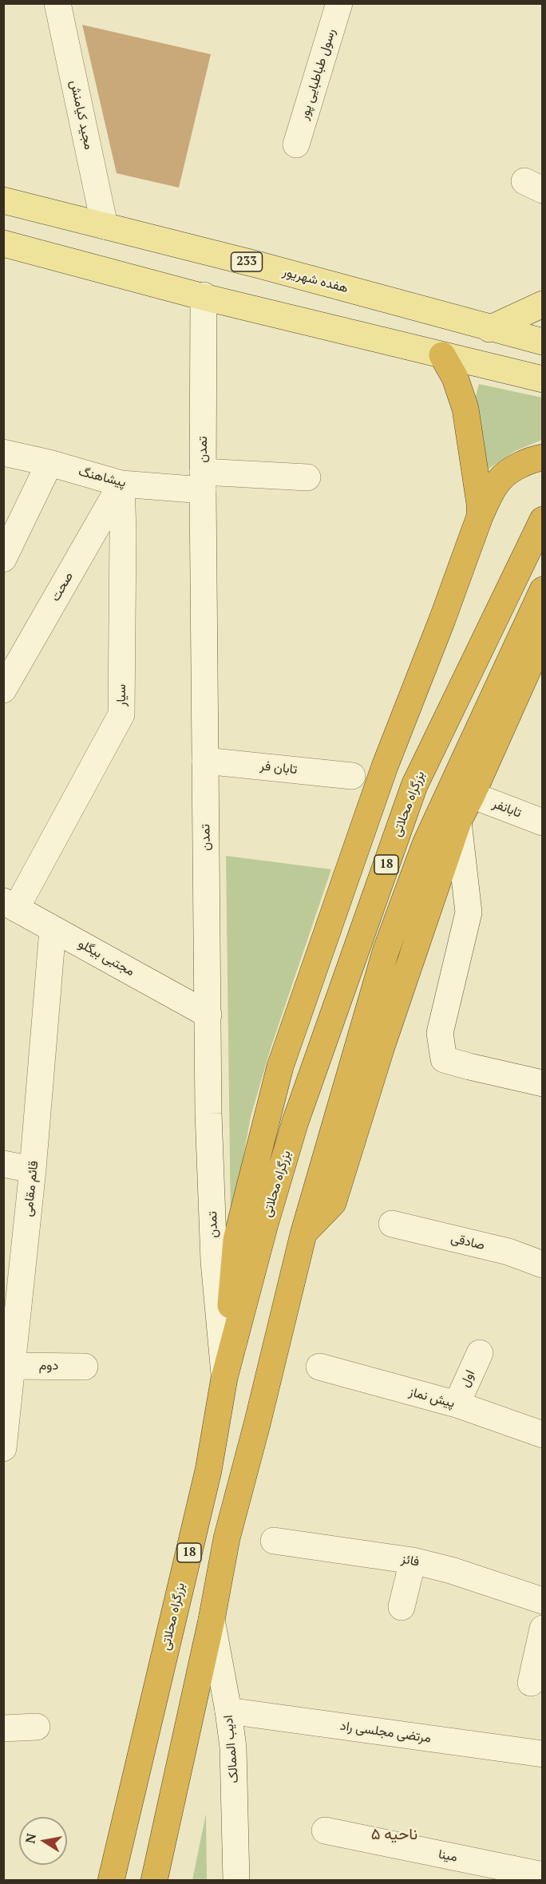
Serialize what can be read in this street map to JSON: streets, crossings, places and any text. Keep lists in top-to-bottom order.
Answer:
{
  "streets": {
    "highway": ["بزرگراه محلاتی", "18"],
    "main road": ["233", "هفده شهریور"],
    "street": [
      "رسول طباطبایی پور",
      "مجید کیامنش",
      "تمدن",
      "پیشاهنگ",
      "صحت",
      "سیار",
      "تابان فر",
      "تابانفر",
      "مجتبی بیگلو",
      "قائم مقامی",
      "صادقی",
      "دوم",
      "اول",
      "پیش نماز",
      "فائز",
      "مرتضی مجلسی راد",
      "ادیب الممالک",
      "مینا"
    ]
  },
  "crossings": [
    ["مجید کیامنش", "هفده شهریور"],
    ["تمدن", "پیشاهنگ"],
    ["تمدن", "تابان فر"],
    ["تمدن", "بزرگراه محلاتی"],
    ["تمدن", "مجتبی بیگلو"],
    ["پیشاهنگ", "صحت"],
    ["پیشاهنگ", "سیار"],
    ["صحت", "سیار"],
    ["سیار", "مجتبی بیگلو"],
    ["18", "ادیب الممالک"],
    ["مجتبی بیگلو", "قائم مقامی"],
    ["قائم مقامی", "دوم"],
    ["اول", "پیش نماز"],
    ["مرتضی مجلسی راد", "ادیب الممالک"]
  ],
  "districts": ["ناحیه ۵"],
  "north": "left"
}
